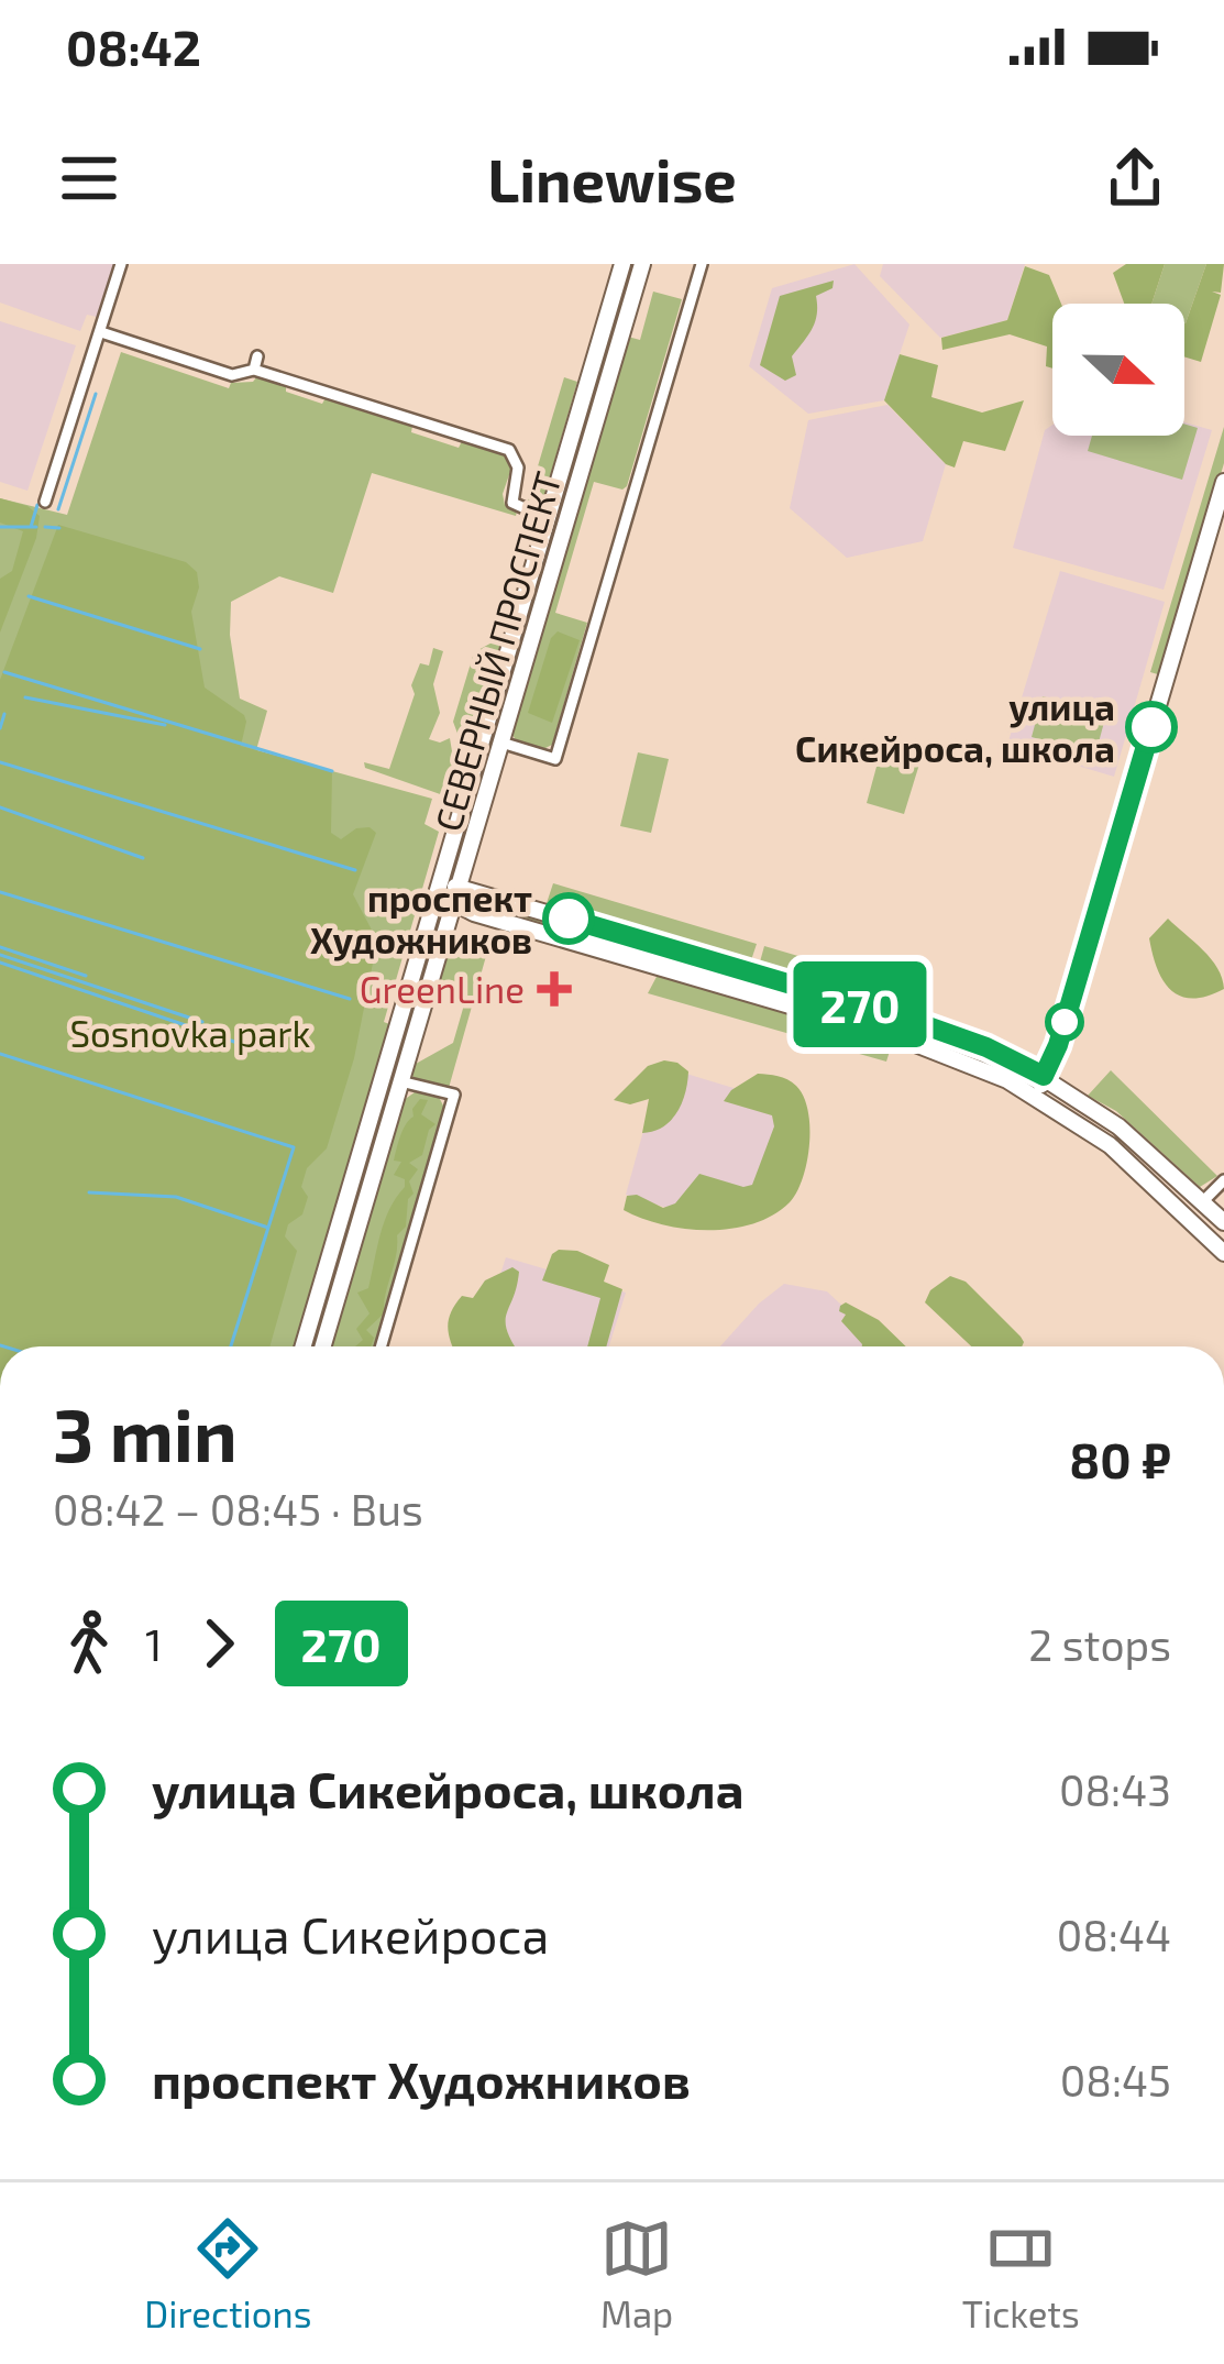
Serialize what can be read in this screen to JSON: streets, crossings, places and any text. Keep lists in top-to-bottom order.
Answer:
{
  "streets": {
    "street": ["СЕВЕРНЫЙ ПРОСПЕКТ"]
  },
  "parks": ["Sosnovka park"],
  "places": {
    "other": ["улица Сикейроса, школа", "проспект Художников"],
    "health": ["GreenLine"]
  },
  "lines": ["bus line 270"],
  "north": "right",
  "page": {
    "status": "08:42",
    "header": "Linewise",
    "on_map": "270",
    "heading": ["3 min", "08:42 – 08:45 · Bus", "80 ₽"],
    "legs": ["1", "270", "2 stops"],
    "list": [
      {
        "name": "улица Сикейроса, школа",
        "value": "08:43"
      },
      {
        "name": "улица Сикейроса",
        "value": "08:44"
      },
      {
        "name": "проспект Художников",
        "value": "08:45"
      }
    ],
    "tabs": ["Directions", "Map", "Tickets"]
  }
}
